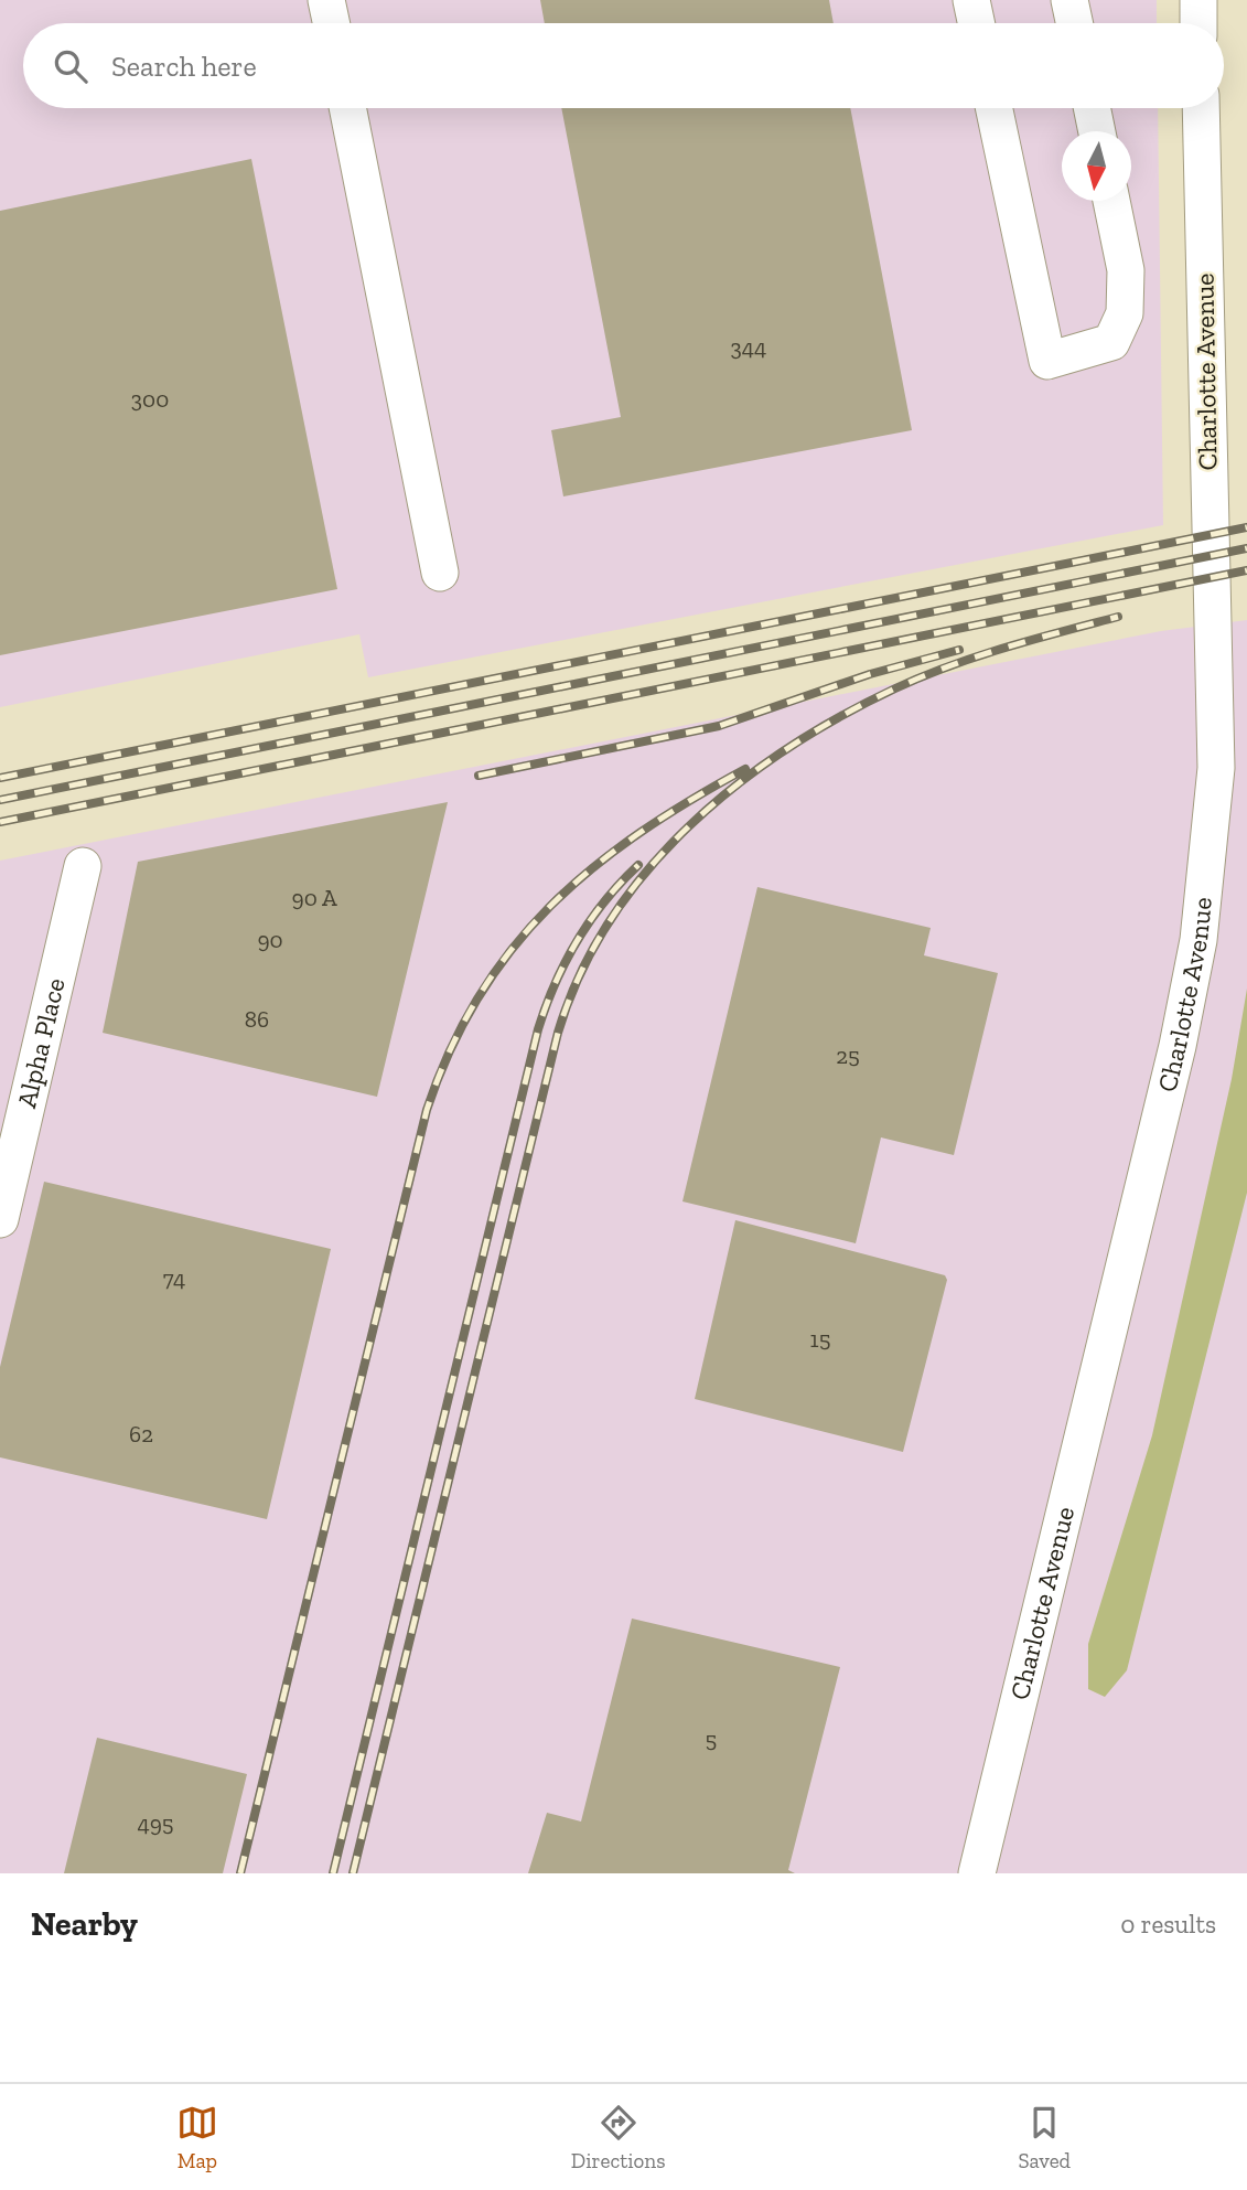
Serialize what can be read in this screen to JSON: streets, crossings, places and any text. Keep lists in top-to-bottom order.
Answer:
{
  "streets": {
    "street": ["Charlotte Avenue", "Alpha Place"]
  },
  "house_numbers": [
    "344",
    "300",
    "90 A",
    "90",
    "86",
    "25",
    "74",
    "15",
    "62",
    "5",
    "495"
  ],
  "north": "bottom",
  "page": {
    "search": "Search here",
    "heading": ["Nearby", "0 results"],
    "nav": ["Map", "Directions", "Saved"]
  }
}
